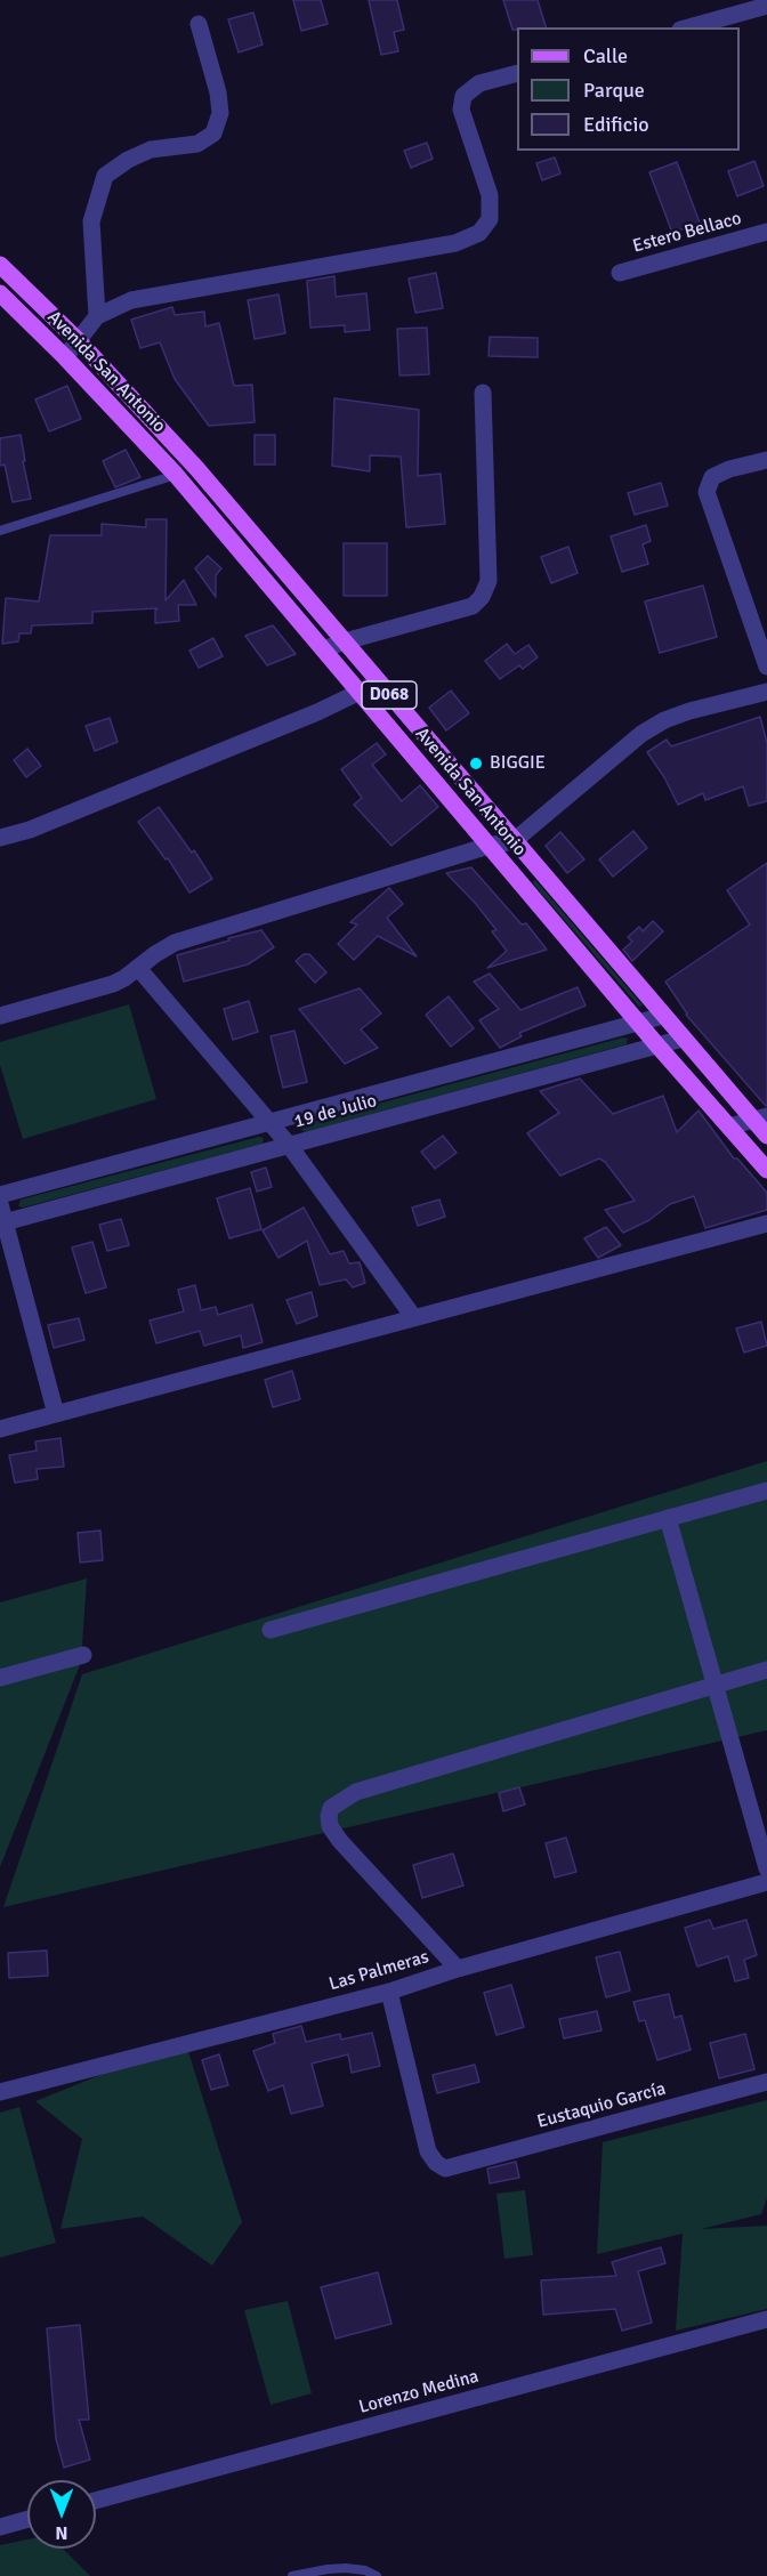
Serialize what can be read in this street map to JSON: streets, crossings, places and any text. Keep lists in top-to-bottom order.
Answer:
{
  "streets": {
    "main road": ["Avenida San Antonio", "D068"],
    "street": [
      "Estero Bellaco",
      "19 de Julio",
      "Las Palmeras",
      "Eustaquio García",
      "Lorenzo Medina"
    ]
  },
  "crossings": [
    ["Avenida San Antonio", "19 de Julio"],
    ["Las Palmeras", "Eustaquio García"]
  ],
  "places": ["BIGGIE"],
  "legend": ["Calle", "Parque", "Edificio"],
  "north": "bottom"
}
